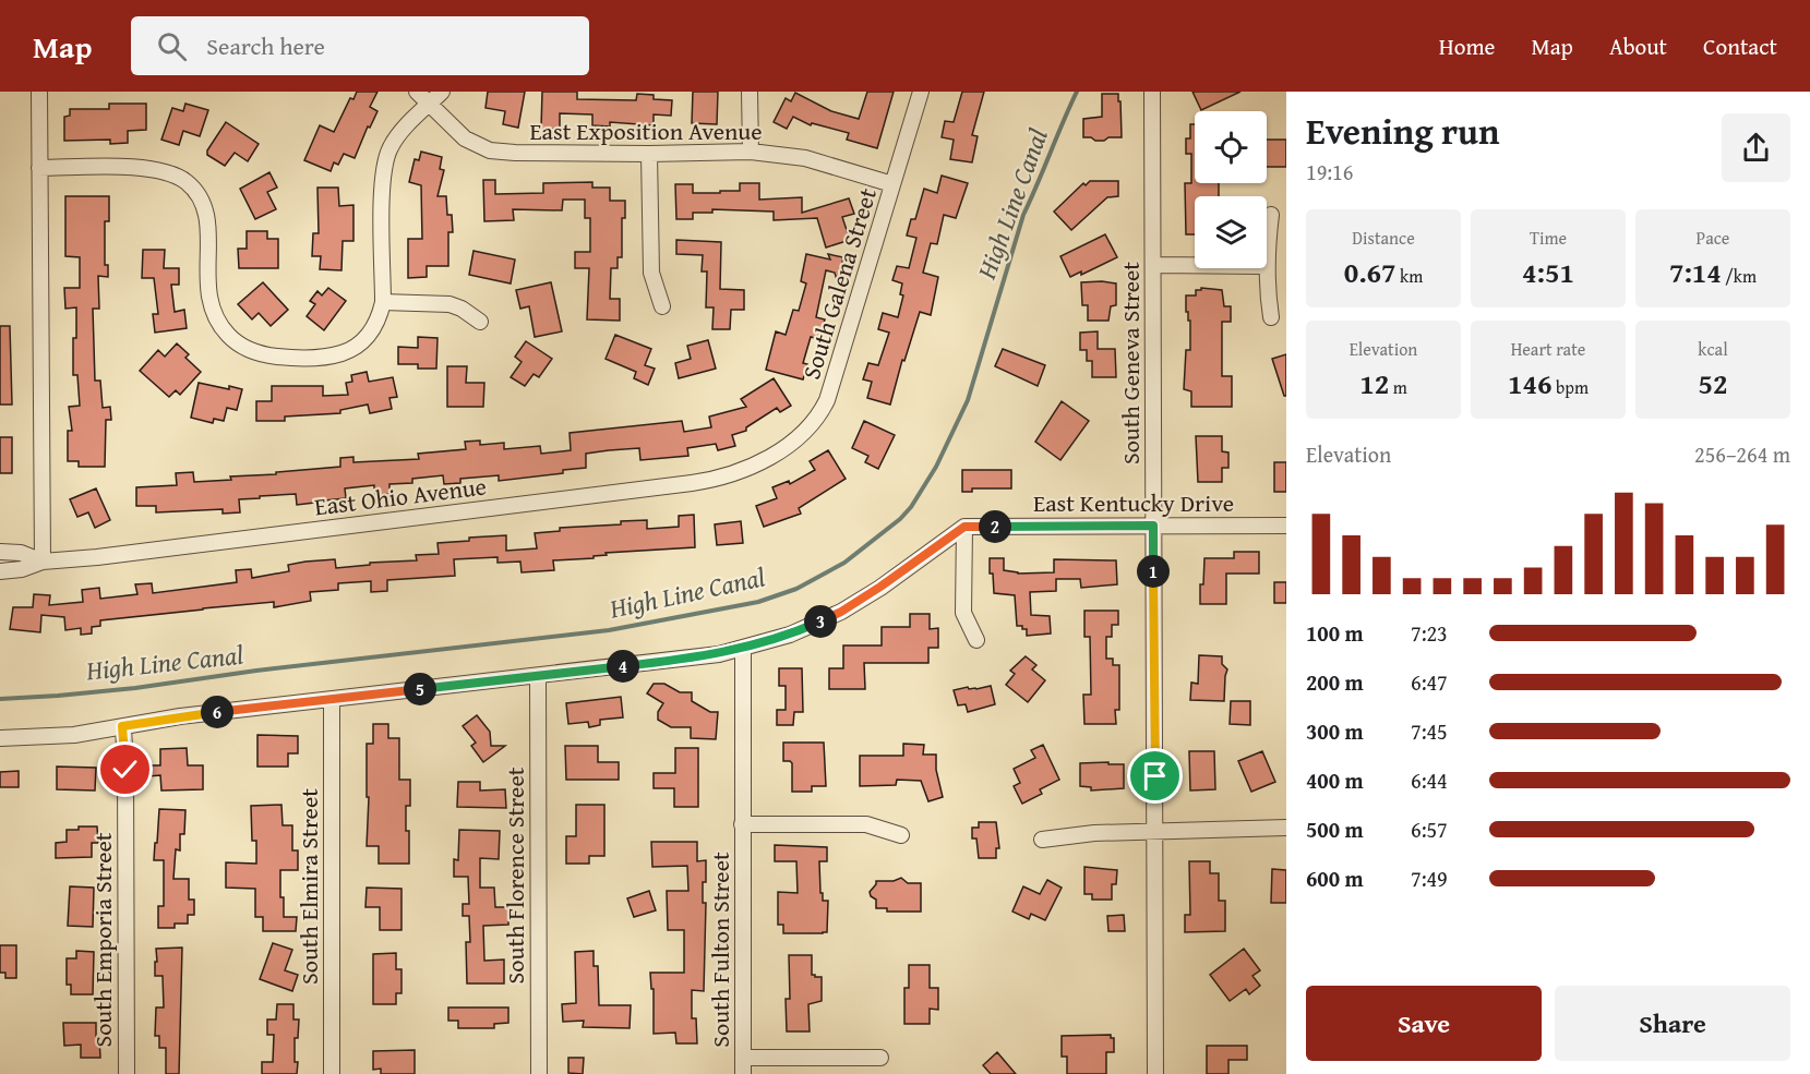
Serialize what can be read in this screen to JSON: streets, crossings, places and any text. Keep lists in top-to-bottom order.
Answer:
{
  "streets": {
    "street": [
      "East Exposition Avenue",
      "South Galena Street",
      "South Geneva Street",
      "East Ohio Avenue",
      "East Kentucky Drive",
      "South Florence Street",
      "South Elmira Street",
      "South Emporia Street",
      "South Fulton Street"
    ]
  },
  "crossings": [
    ["East Exposition Avenue", "South Galena Street"],
    ["South Galena Street", "East Ohio Avenue"],
    ["South Geneva Street", "East Kentucky Drive"]
  ],
  "water": ["High Line Canal"],
  "page": {
    "header": "Map",
    "search": "Search here",
    "nav": [
      "Home",
      "Map",
      "About",
      "Contact"
    ],
    "heading": ["Evening run", "19:16"],
    "stats": [
      ["Distance", "0.67 km"],
      ["Time", "4:51"],
      ["Pace", "7:14 /km"],
      ["Elevation", "12 m"],
      ["Heart rate", "146 bpm"],
      ["kcal", "52"]
    ],
    "chart": ["Elevation", "256–264 m"],
    "pins": [
      "2",
      "1",
      "3",
      "4",
      "5",
      "6"
    ],
    "list": [
      {
        "name": "100 m",
        "note": "7:23"
      },
      {
        "name": "200 m",
        "note": "6:47"
      },
      {
        "name": "300 m",
        "note": "7:45"
      },
      {
        "name": "400 m",
        "note": "6:44"
      },
      {
        "name": "500 m",
        "note": "6:57"
      },
      {
        "name": "600 m",
        "note": "7:49"
      }
    ],
    "buttons": ["Save", "Share"]
  }
}
